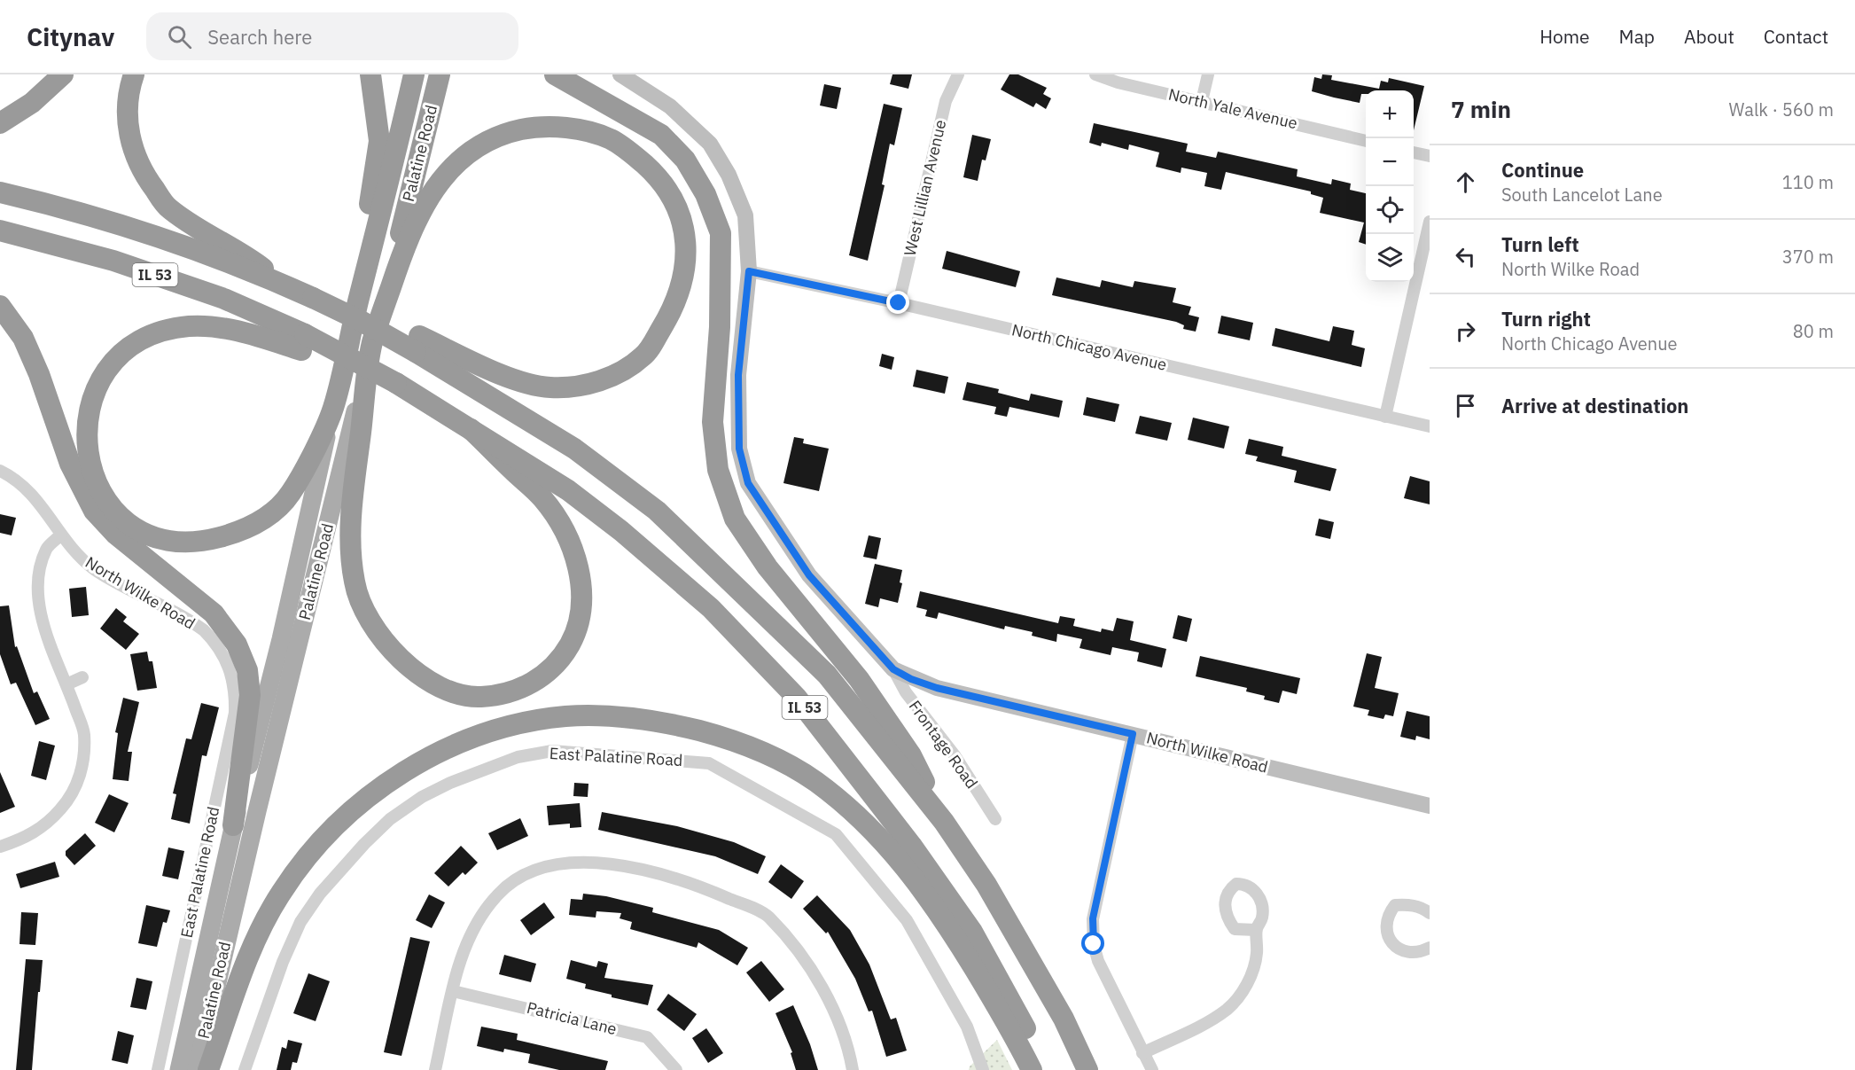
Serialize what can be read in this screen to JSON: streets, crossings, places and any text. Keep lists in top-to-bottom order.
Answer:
{
  "streets": {
    "highway": ["Palatine Road", "IL 53"],
    "street": [
      "North Yale Avenue",
      "West Lillian Avenue",
      "North Chicago Avenue",
      "North Wilke Road",
      "Frontage Road",
      "East Palatine Road",
      "Patricia Lane"
    ]
  },
  "crossings": [
    ["Palatine Road", "IL 53"],
    ["West Lillian Avenue", "North Chicago Avenue"],
    ["North Chicago Avenue", "North Wilke Road"],
    ["North Wilke Road", "Frontage Road"],
    ["North Wilke Road", "East Palatine Road"]
  ],
  "page": {
    "header": "Citynav",
    "search": "Search here",
    "nav": [
      "Home",
      "Map",
      "About",
      "Contact"
    ],
    "heading": ["7 min", "Walk · 560 m"],
    "map_buttons": ["+", "−"],
    "list": [
      ["Continue", "South Lancelot Lane", "110 m"],
      ["Turn left", "North Wilke Road", "370 m"],
      ["Turn right", "North Chicago Avenue", "80 m"],
      "Arrive at destination"
    ]
  }
}
